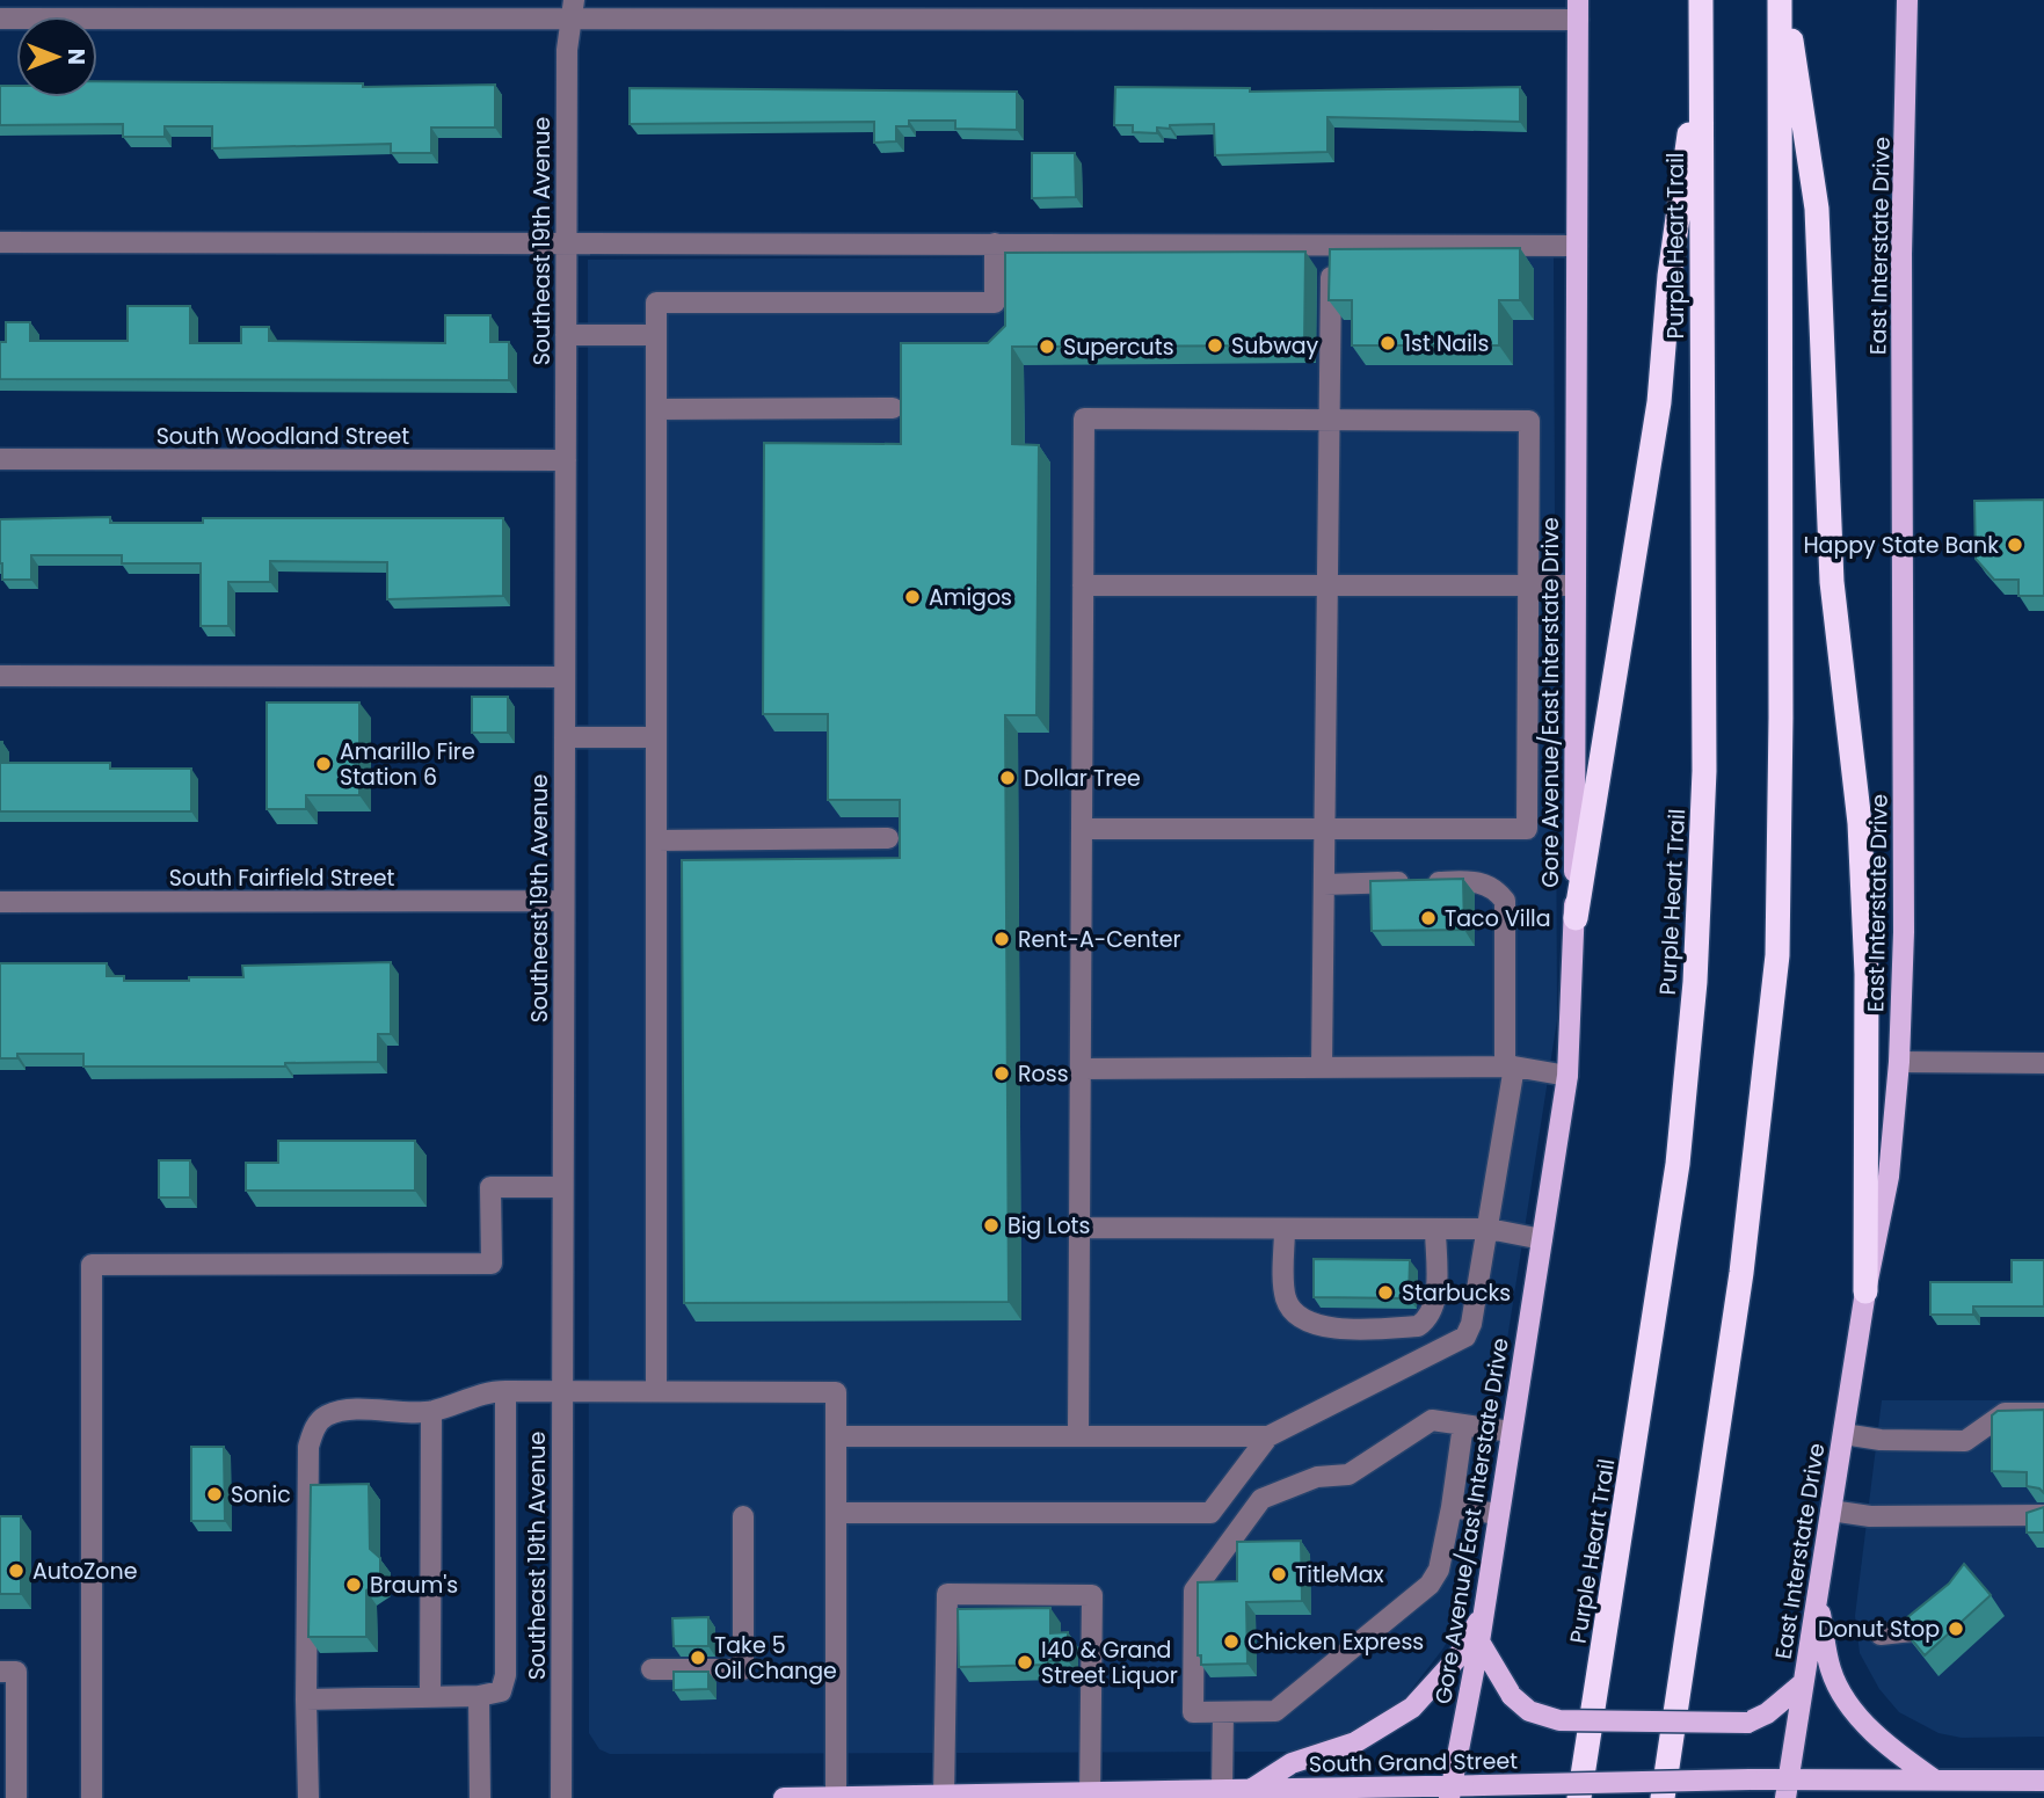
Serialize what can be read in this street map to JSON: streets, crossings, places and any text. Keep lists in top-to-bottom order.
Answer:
{
  "streets": {
    "highway": ["Purple Heart Trail"],
    "main road": ["East Interstate Drive", "Gore Avenue/East Interstate Drive", "South Grand Street"],
    "street": ["Southeast 19th Avenue", "South Woodland Street", "South Fairfield Street"]
  },
  "crossings": [
    ["Southeast 19th Avenue", "South Woodland Street"],
    ["Southeast 19th Avenue", "South Fairfield Street"],
    ["East Interstate Drive", "South Grand Street"],
    ["Gore Avenue/East Interstate Drive", "South Grand Street"]
  ],
  "places": [
    "1st Nails",
    "Subway",
    "Supercuts",
    "Happy State Bank",
    "Amigos",
    "Amarillo Fire Station 6",
    "Dollar Tree",
    "Taco Villa",
    "Rent-A-Center",
    "Ross",
    "Big Lots",
    "Starbucks",
    "Sonic",
    "AutoZone",
    "TitleMax",
    "Braum's",
    "Donut Stop",
    "Chicken Express",
    "Take 5 Oil Change",
    "I40 & Grand Street Liquor"
  ],
  "north": "right"
}
